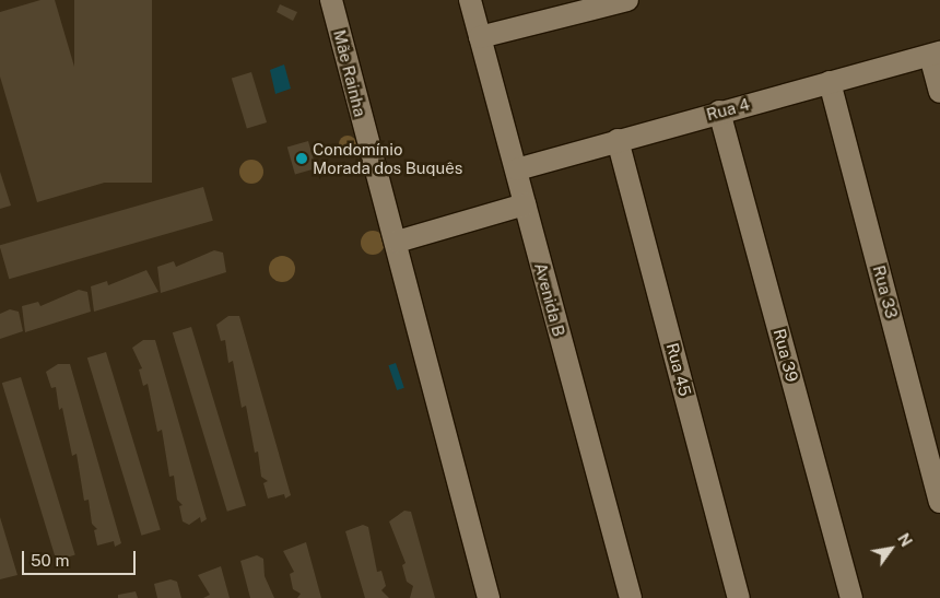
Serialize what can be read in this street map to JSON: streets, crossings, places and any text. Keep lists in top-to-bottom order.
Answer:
{
  "streets": {
    "street": [
      "Mãe Rainha",
      "Rua 4",
      "Rua 33",
      "Avenida B",
      "Rua 39",
      "Rua 45"
    ]
  },
  "crossings": [
    ["Rua 4", "Rua 33"],
    ["Rua 4", "Avenida B"],
    ["Rua 4", "Rua 39"],
    ["Rua 4", "Rua 45"]
  ],
  "places": ["Condomínio Morada dos Buquês"],
  "scale_bar": "50 m",
  "north": "top right"
}
